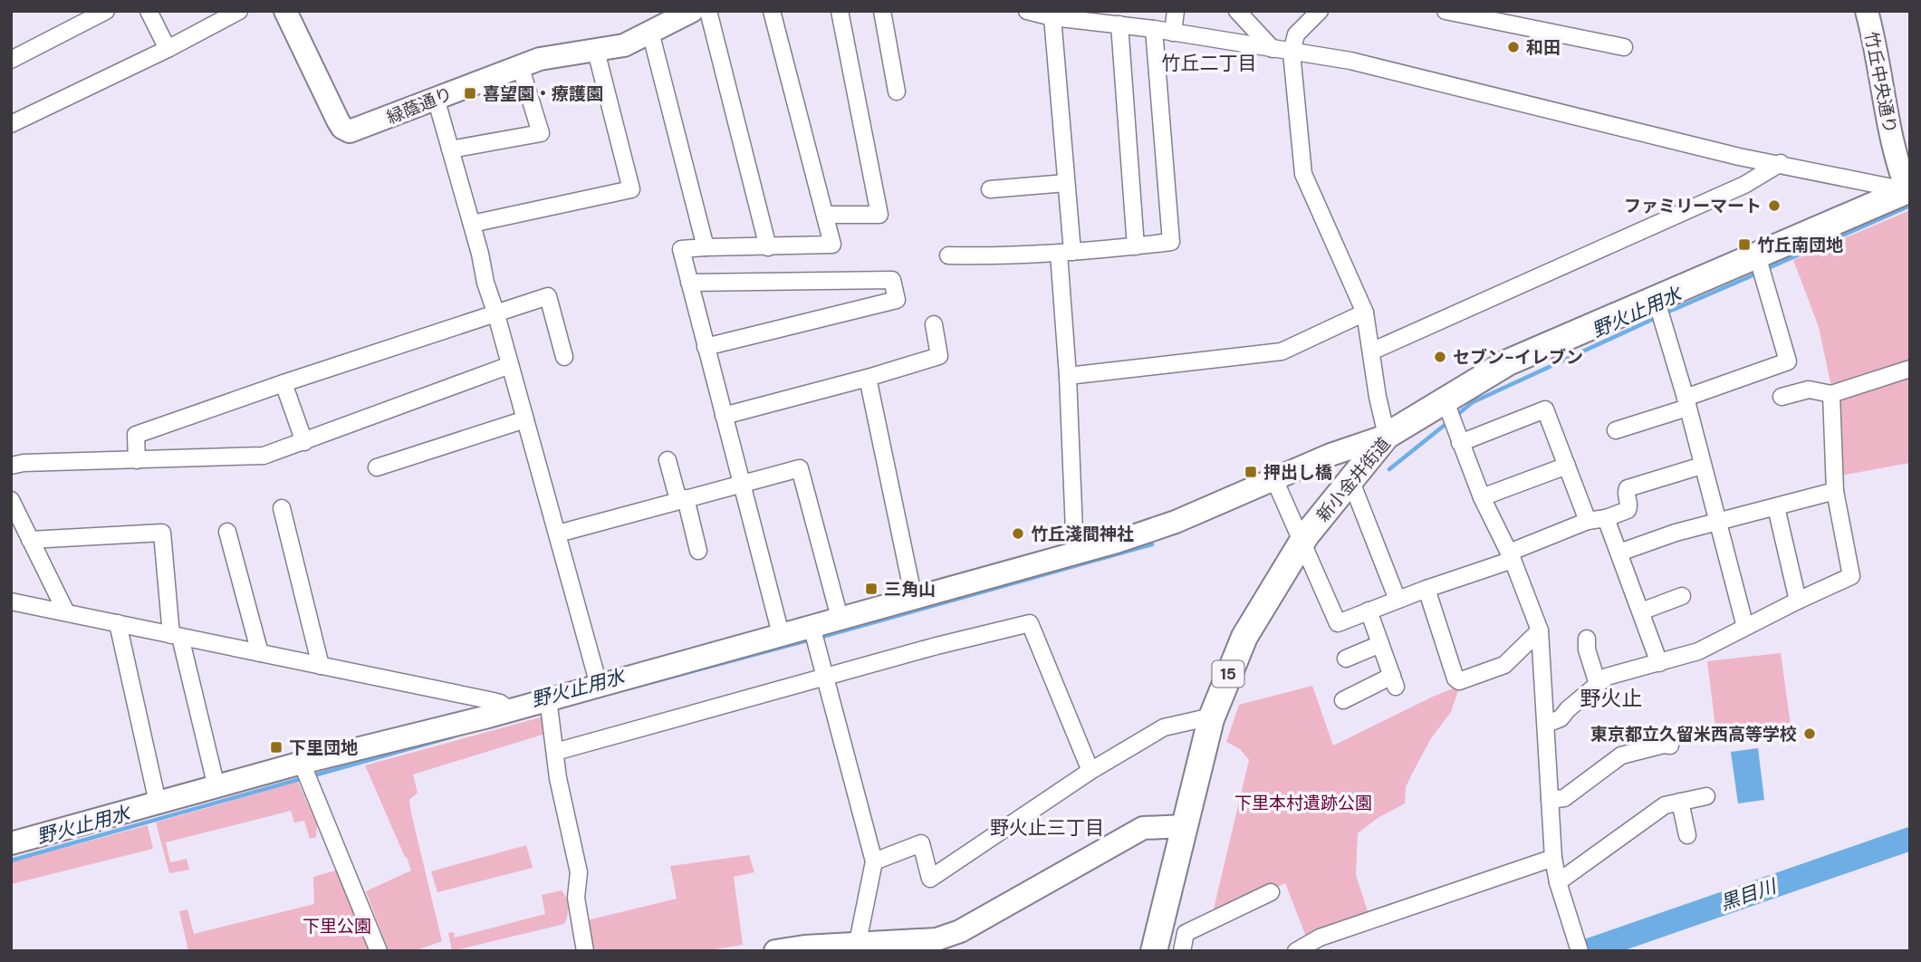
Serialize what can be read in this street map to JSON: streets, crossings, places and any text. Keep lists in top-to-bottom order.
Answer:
{
  "streets": {
    "main road": ["新小金井街道", "15"],
    "street": ["竹丘中央通り", "緑蔭通り"]
  },
  "crossings": [
    ["竹丘中央通り", "新小金井街道"]
  ],
  "districts": ["竹丘二丁目", "野火止", "野火止三丁目"],
  "water": ["野火止用水", "黒目川"],
  "parks": ["下里本村遺跡公園", "下里公園"],
  "places": {
    "other": [
      "和田",
      "ファミリーマート",
      "セブン-イレブン",
      "竹丘淺間神社",
      "東京都立久留米西高等学校"
    ],
    "transit": [
      "喜望園・療護園",
      "竹丘南団地",
      "押出し橋",
      "三角山",
      "下里団地"
    ]
  }
}
